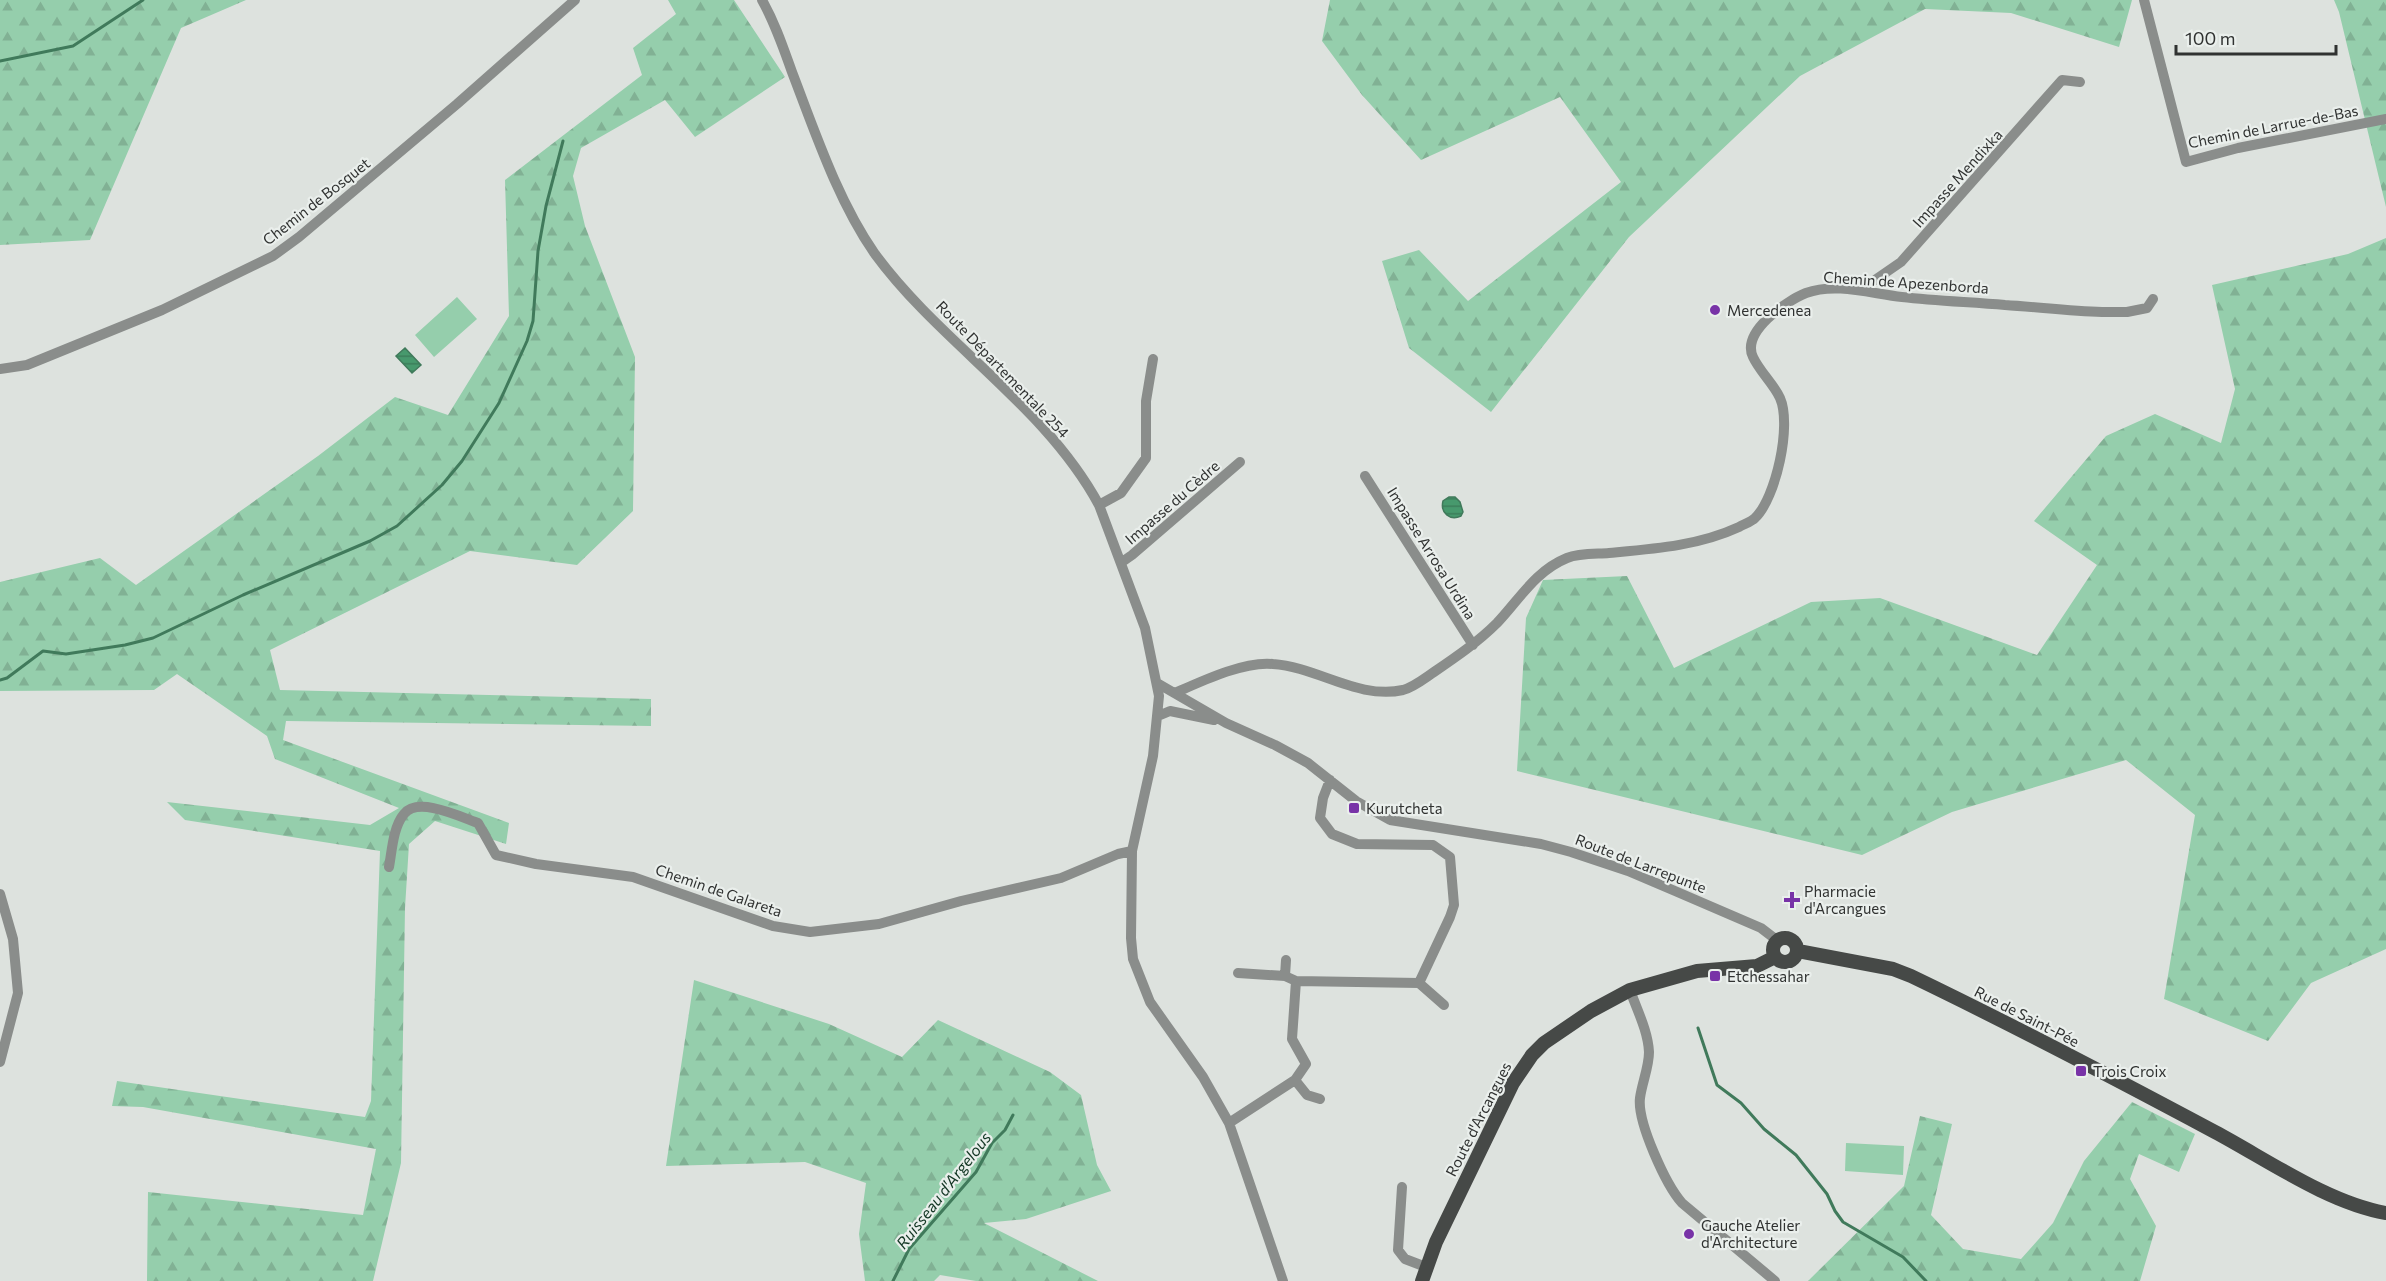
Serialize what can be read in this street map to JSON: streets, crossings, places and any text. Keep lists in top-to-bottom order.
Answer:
{
  "streets": {
    "main road": ["Rue de Saint-Pée", "Route d'Arcangues"],
    "street": [
      "Chemin de Larrue-de-Bas",
      "Impasse Mendixka",
      "Chemin de Bosquet",
      "Chemin de Apezenborda",
      "Route Départementale 254",
      "Impasse du Cèdre",
      "Impasse Arrosa Urdina",
      "Route de Larrepunte",
      "Chemin de Galareta"
    ]
  },
  "crossings": [
    ["Impasse Mendixka", "Chemin de Apezenborda"],
    ["Chemin de Apezenborda", "Impasse Arrosa Urdina"],
    ["Chemin de Apezenborda", "Route de Larrepunte"],
    ["Route Départementale 254", "Impasse du Cèdre"],
    ["Route Départementale 254", "Route de Larrepunte"],
    ["Route Départementale 254", "Chemin de Galareta"],
    ["Route de Larrepunte", "Rue de Saint-Pée"],
    ["Route de Larrepunte", "Route d'Arcangues"],
    ["Rue de Saint-Pée", "Route d'Arcangues"]
  ],
  "water": ["Ruisseau d'Argelous"],
  "places": {
    "other": ["Mercedenea", "Gauche Atelier d'Architecture"],
    "transit": ["Kurutcheta", "Etchessahar", "Trois Croix"],
    "health": ["Pharmacie d'Arcangues"]
  },
  "scale_bar": "100 m"
}
